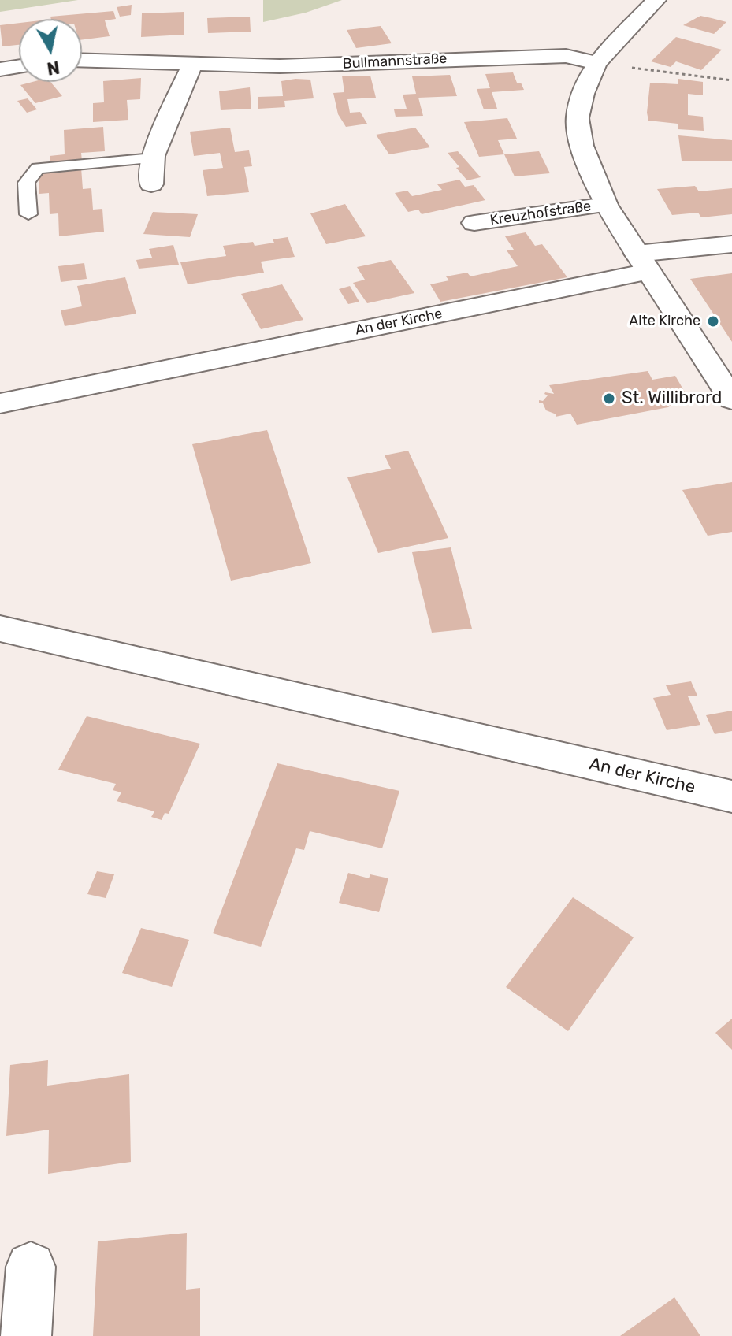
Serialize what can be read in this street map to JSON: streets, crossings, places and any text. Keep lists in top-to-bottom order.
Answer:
{
  "streets": {
    "street": ["Bullmannstraße", "Kreuzhofstraße", "An der Kirche"]
  },
  "crossings": [
    ["Bullmannstraße", "Kreuzhofstraße"],
    ["Kreuzhofstraße", "An der Kirche"]
  ],
  "places": ["Alte Kirche", "St. Willibrord"],
  "north": "bottom"
}
